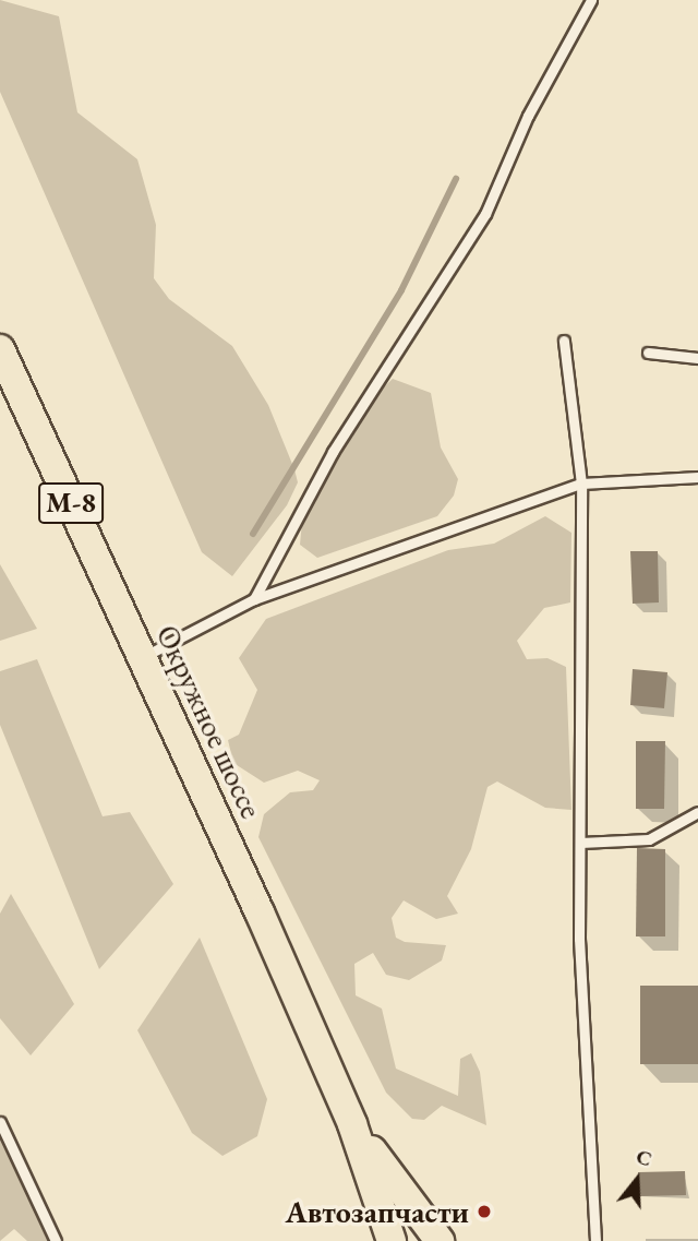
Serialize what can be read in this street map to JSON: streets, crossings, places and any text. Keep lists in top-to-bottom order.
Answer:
{
  "streets": {
    "main road": ["М-8", "Окружное шоссе"]
  },
  "places": ["Автозапчасти"],
  "north": "top"
}
